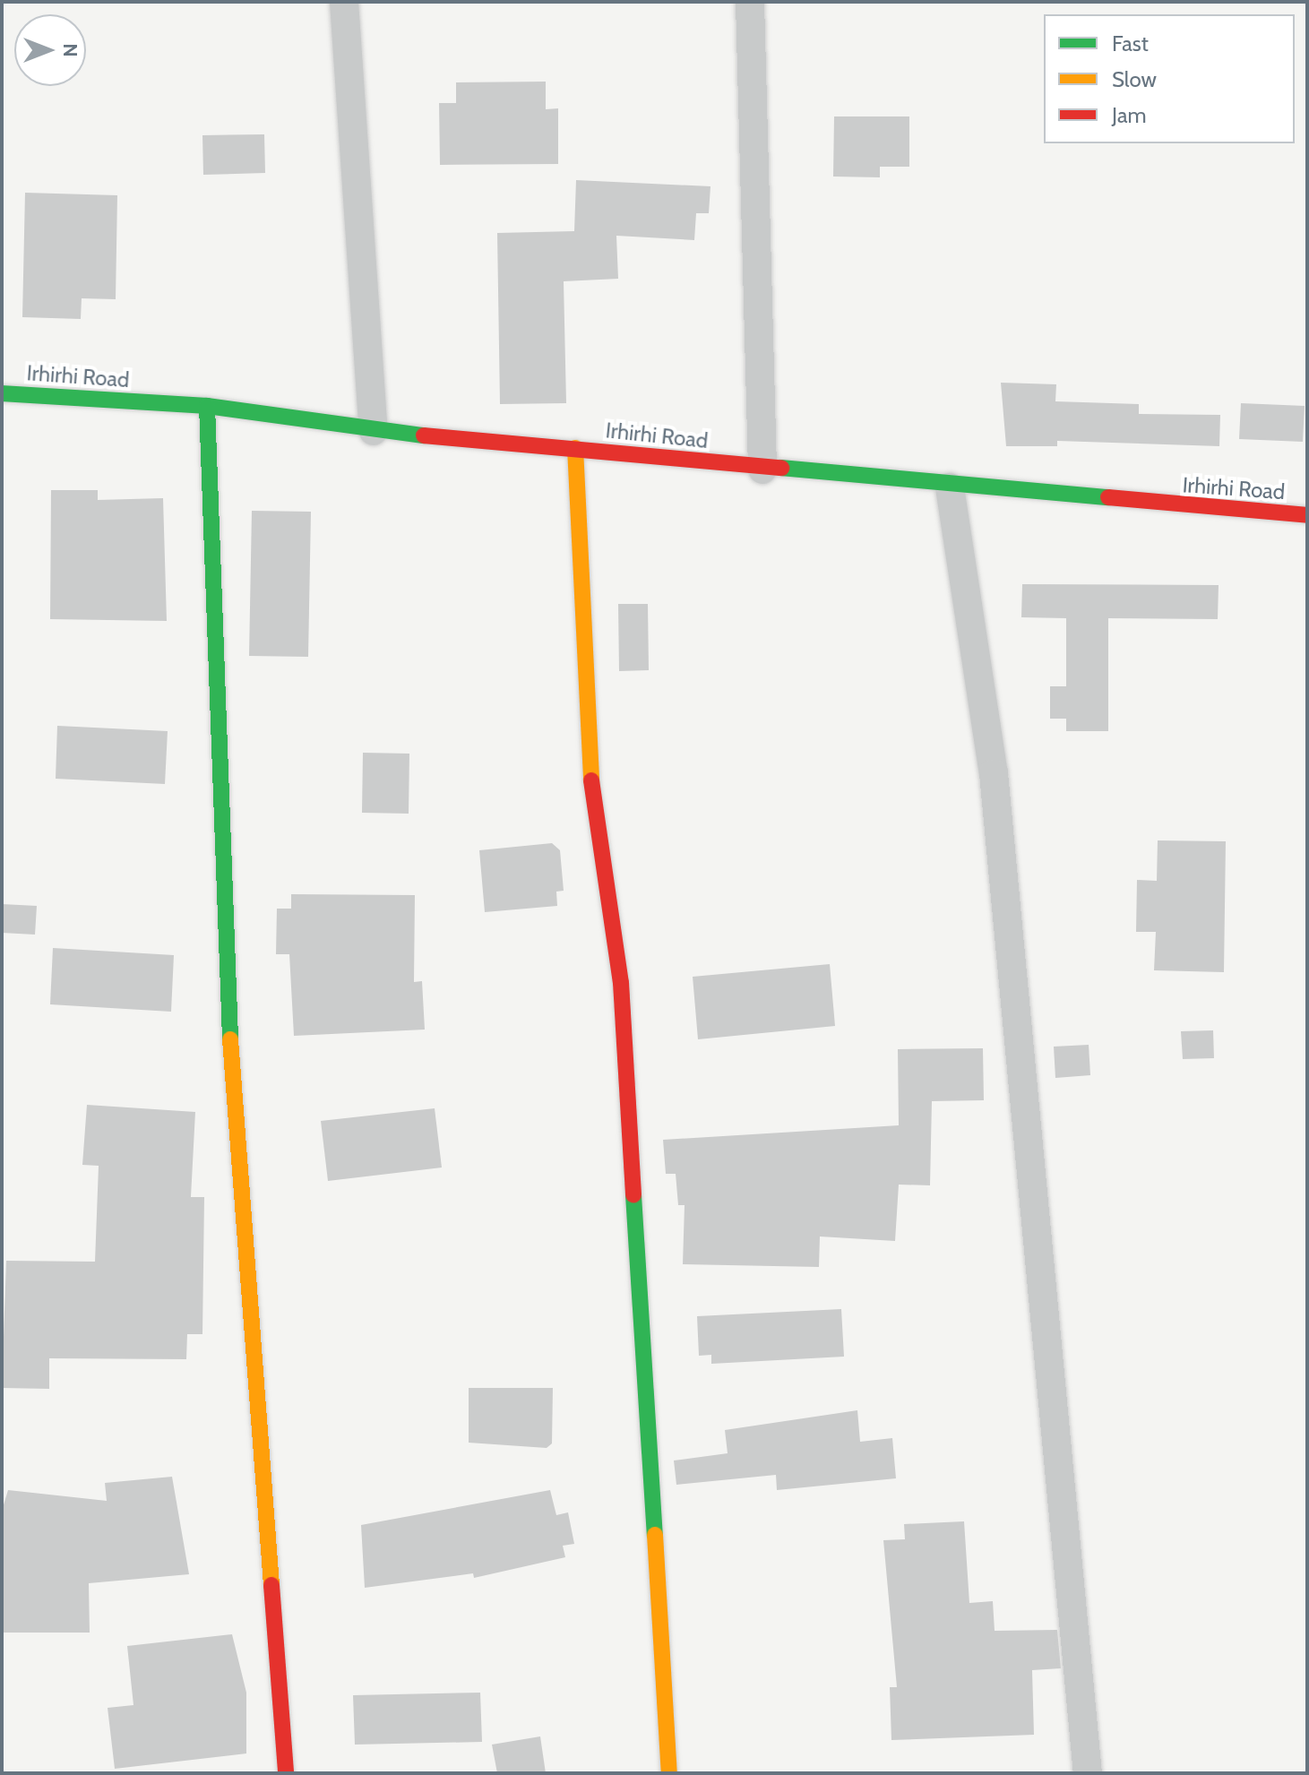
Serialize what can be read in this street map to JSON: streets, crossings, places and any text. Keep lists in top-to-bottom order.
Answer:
{
  "streets": {
    "street": ["Irhirhi Road"]
  },
  "legend": ["Fast", "Slow", "Jam"],
  "north": "right"
}
